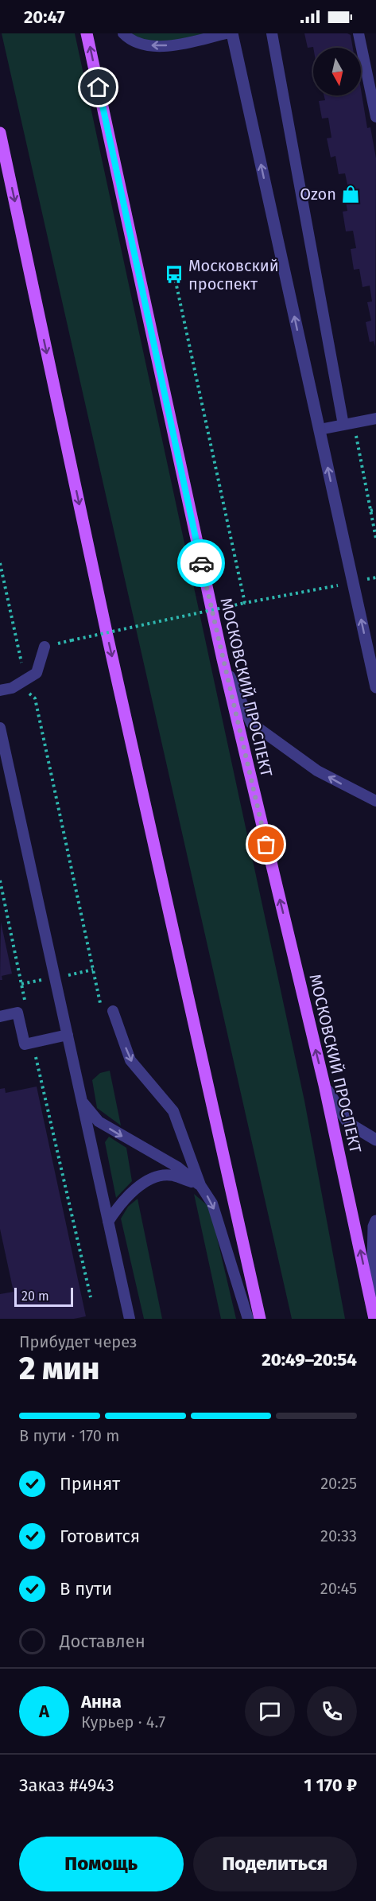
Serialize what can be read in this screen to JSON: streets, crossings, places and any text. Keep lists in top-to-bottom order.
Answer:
{
  "streets": {
    "main road": ["МОСКОВСКИЙ ПРОСПЕКТ"]
  },
  "places": {
    "shop": ["Ozon"],
    "bus stop": ["Московский проспект"]
  },
  "scale_bar": "20 m",
  "north": "bottom",
  "page": {
    "status": "20:47",
    "scale": "20 m",
    "heading": ["2 мин", "Прибудет через", "20:49–20:54"],
    "panel": [
      "Анна",
      "Курьер · 4.7",
      "Заказ #4943",
      "1 170 ₽"
    ],
    "bar": "В пути · 170 m",
    "list": [
      ["Принят", "20:25"],
      ["Готовится", "20:33"],
      ["В пути", "20:45"],
      "Доставлен"
    ],
    "round": "А",
    "buttons": ["Помощь", "Поделиться"]
  }
}
